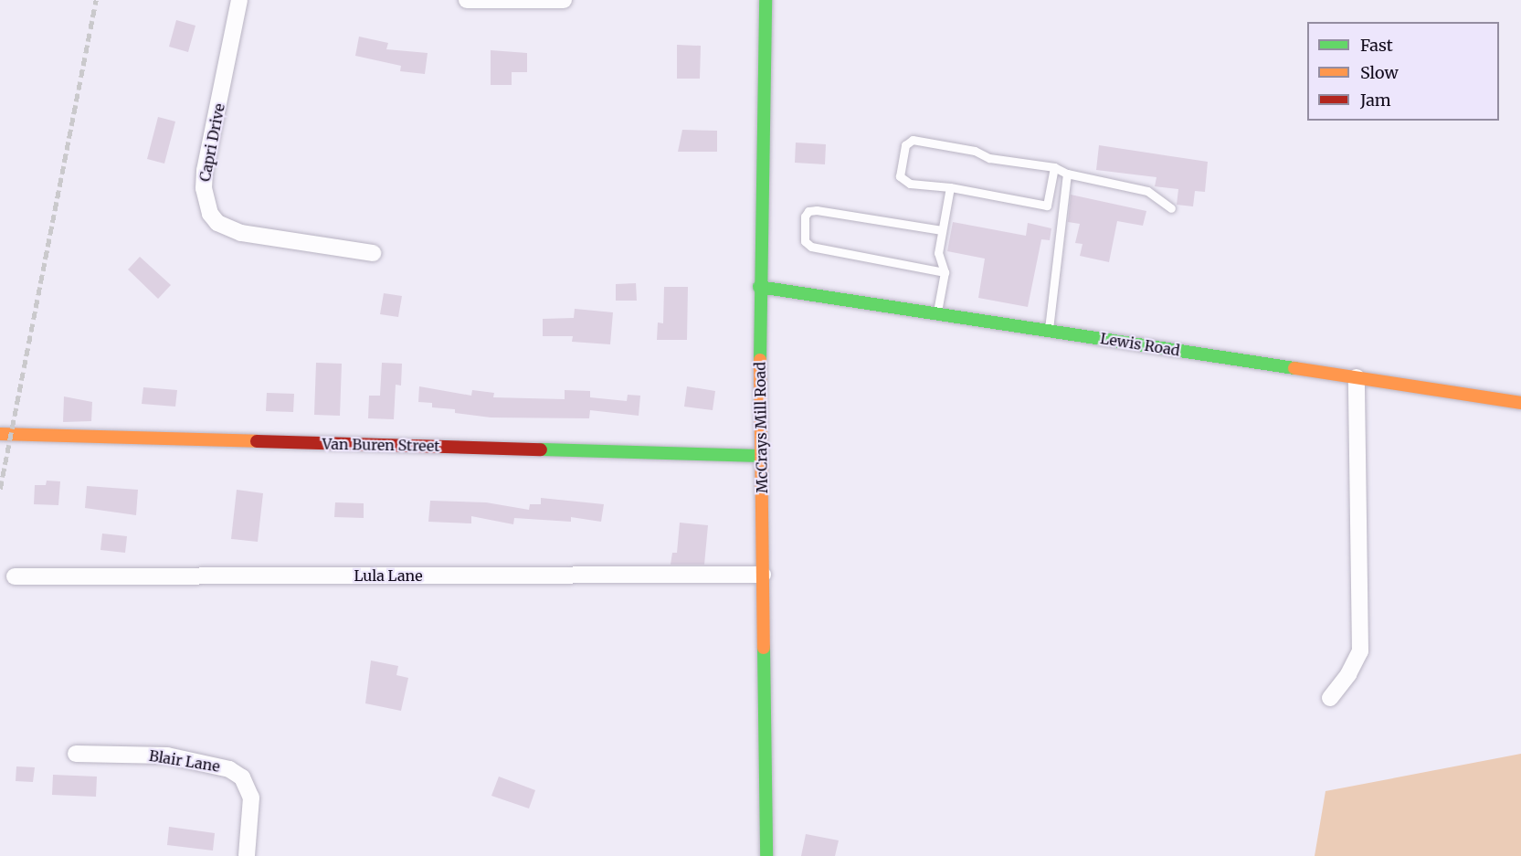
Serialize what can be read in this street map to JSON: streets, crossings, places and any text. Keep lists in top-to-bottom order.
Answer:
{
  "streets": {
    "street": [
      "Capri Drive",
      "Lewis Road",
      "McCrays Mill Road",
      "Van Buren Street",
      "Lula Lane",
      "Blair Lane"
    ]
  },
  "crossings": [
    ["Lewis Road", "McCrays Mill Road"],
    ["McCrays Mill Road", "Van Buren Street"],
    ["McCrays Mill Road", "Lula Lane"]
  ],
  "legend": ["Fast", "Slow", "Jam"]
}
